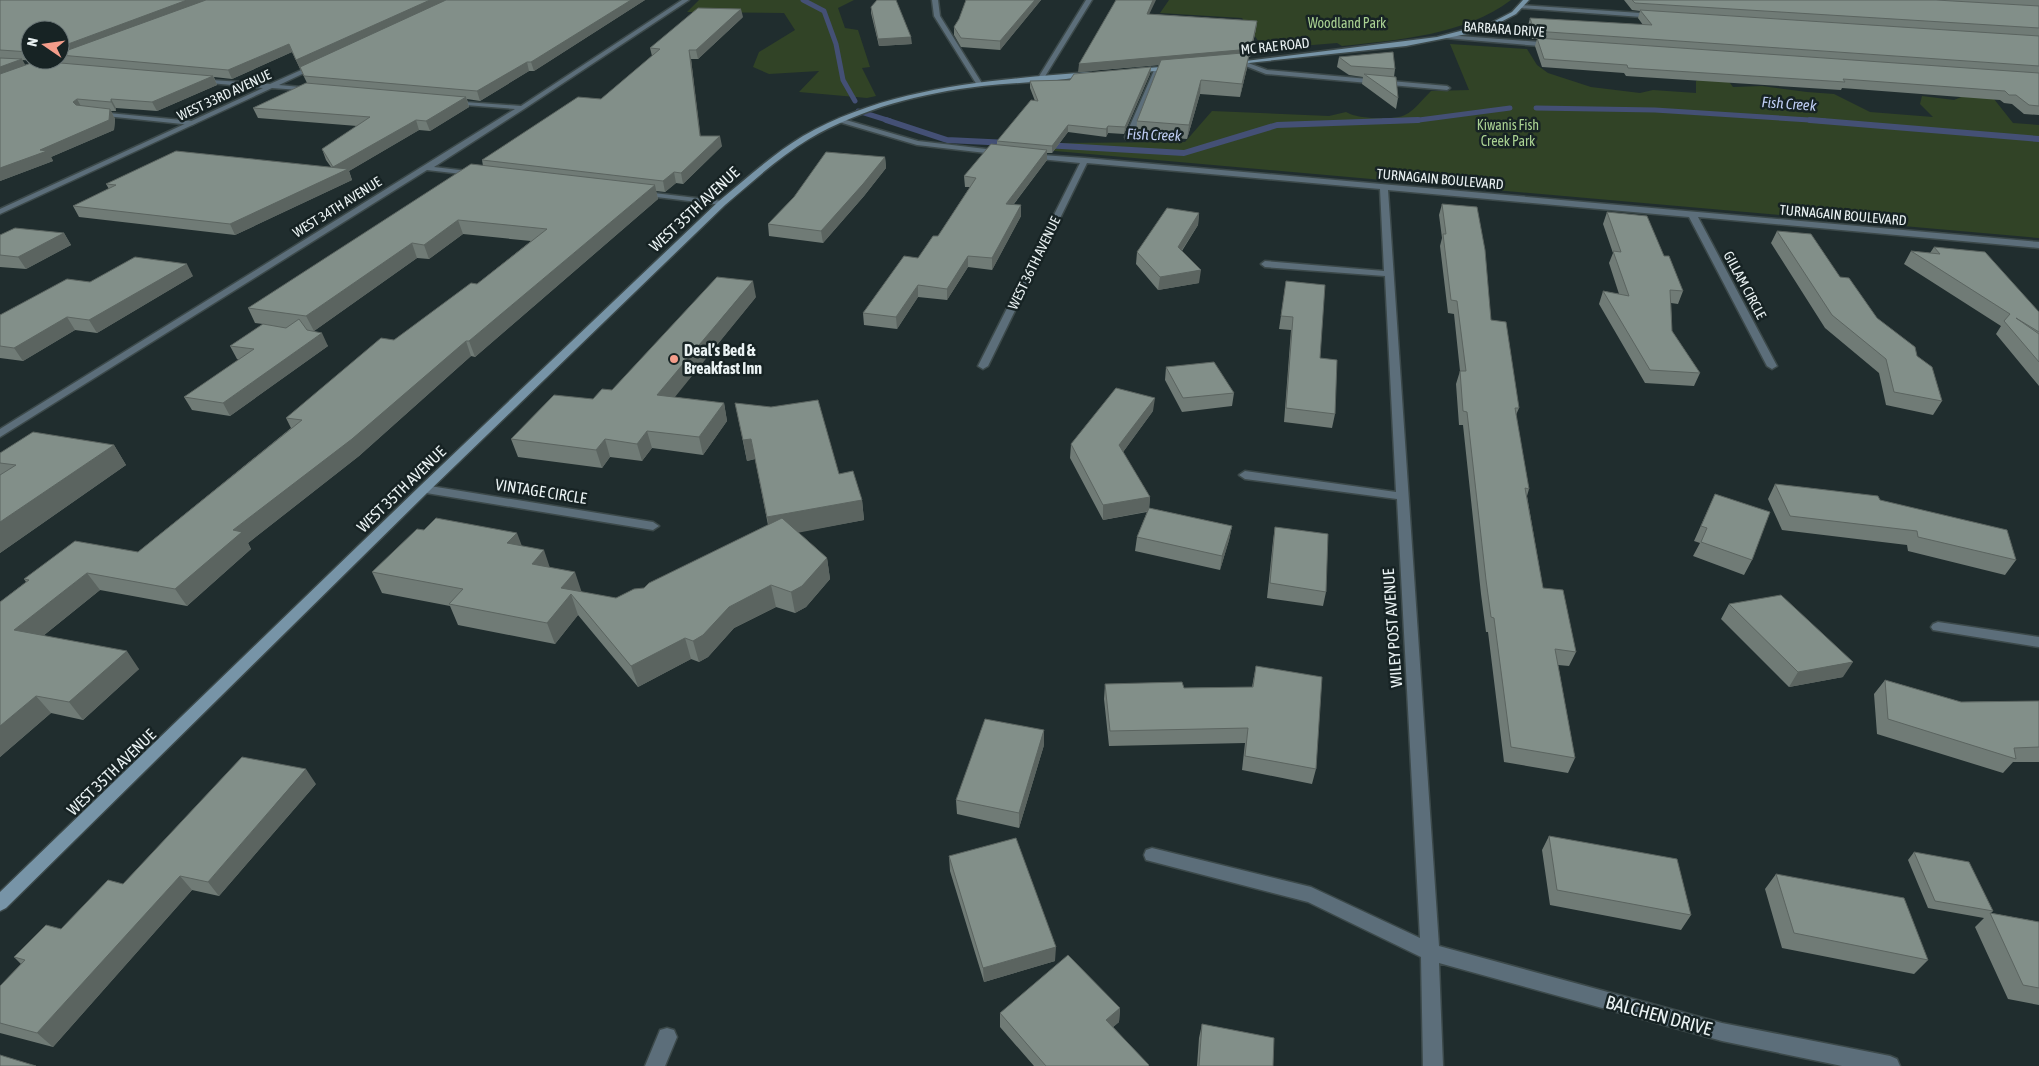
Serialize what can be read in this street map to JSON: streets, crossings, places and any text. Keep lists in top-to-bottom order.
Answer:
{
  "streets": {
    "street": [
      "BARBARA DRIVE",
      "MC RAE ROAD",
      "WEST 33RD AVENUE",
      "TURNAGAIN BOULEVARD",
      "WEST 34TH AVENUE",
      "WEST 35TH AVENUE",
      "WEST 36TH AVENUE",
      "GILLAM CIRCLE",
      "VINTAGE CIRCLE",
      "WILEY POST AVENUE",
      "BALCHEN DRIVE"
    ]
  },
  "crossings": [
    ["BARBARA DRIVE", "MC RAE ROAD"],
    ["TURNAGAIN BOULEVARD", "WEST 36TH AVENUE"],
    ["TURNAGAIN BOULEVARD", "GILLAM CIRCLE"],
    ["TURNAGAIN BOULEVARD", "WILEY POST AVENUE"],
    ["WEST 35TH AVENUE", "VINTAGE CIRCLE"],
    ["WILEY POST AVENUE", "BALCHEN DRIVE"]
  ],
  "water": ["Fish Creek"],
  "parks": ["Woodland Park", "Kiwanis Fish Creek Park"],
  "places": ["Deal’s Bed & Breakfast Inn"],
  "north": "left"
}
